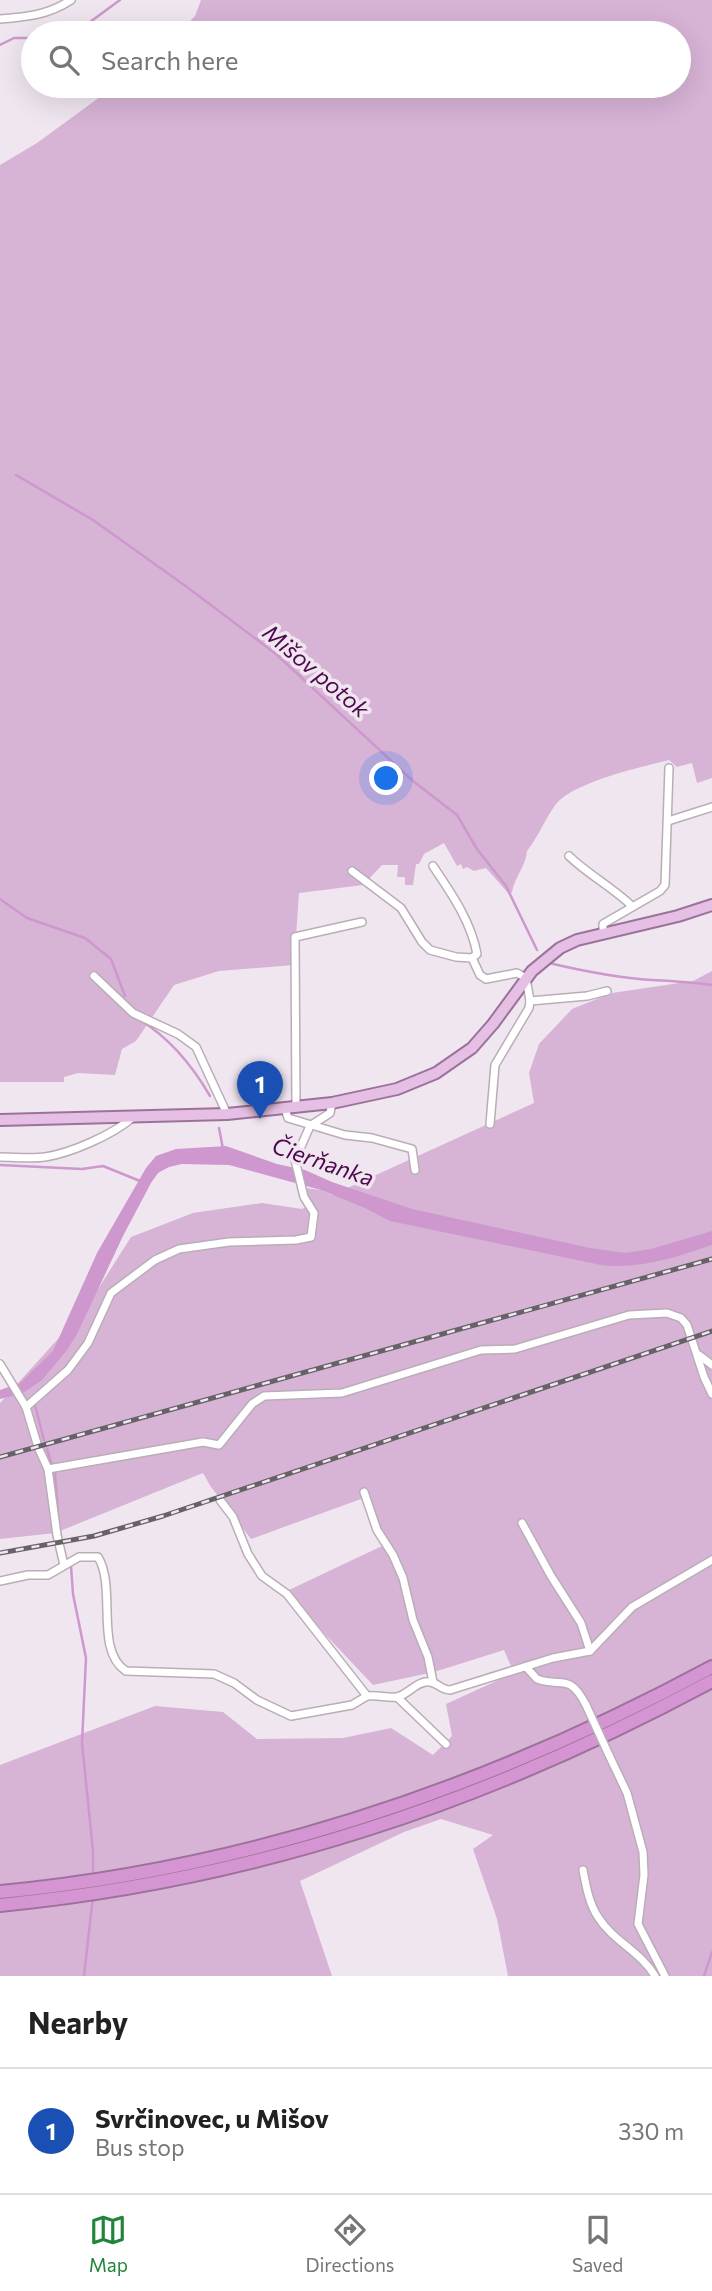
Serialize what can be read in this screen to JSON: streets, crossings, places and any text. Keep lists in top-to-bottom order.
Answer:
{
  "water": ["Mišov potok", "Čierňanka"],
  "page": {
    "search": "Search here",
    "pins": "1",
    "heading": "Nearby",
    "list": [
      {
        "mark": "1",
        "name": "Svrčinovec, u Mišov",
        "note": "Bus stop",
        "value": "330 m"
      }
    ],
    "nav": ["Map", "Directions", "Saved"]
  }
}
